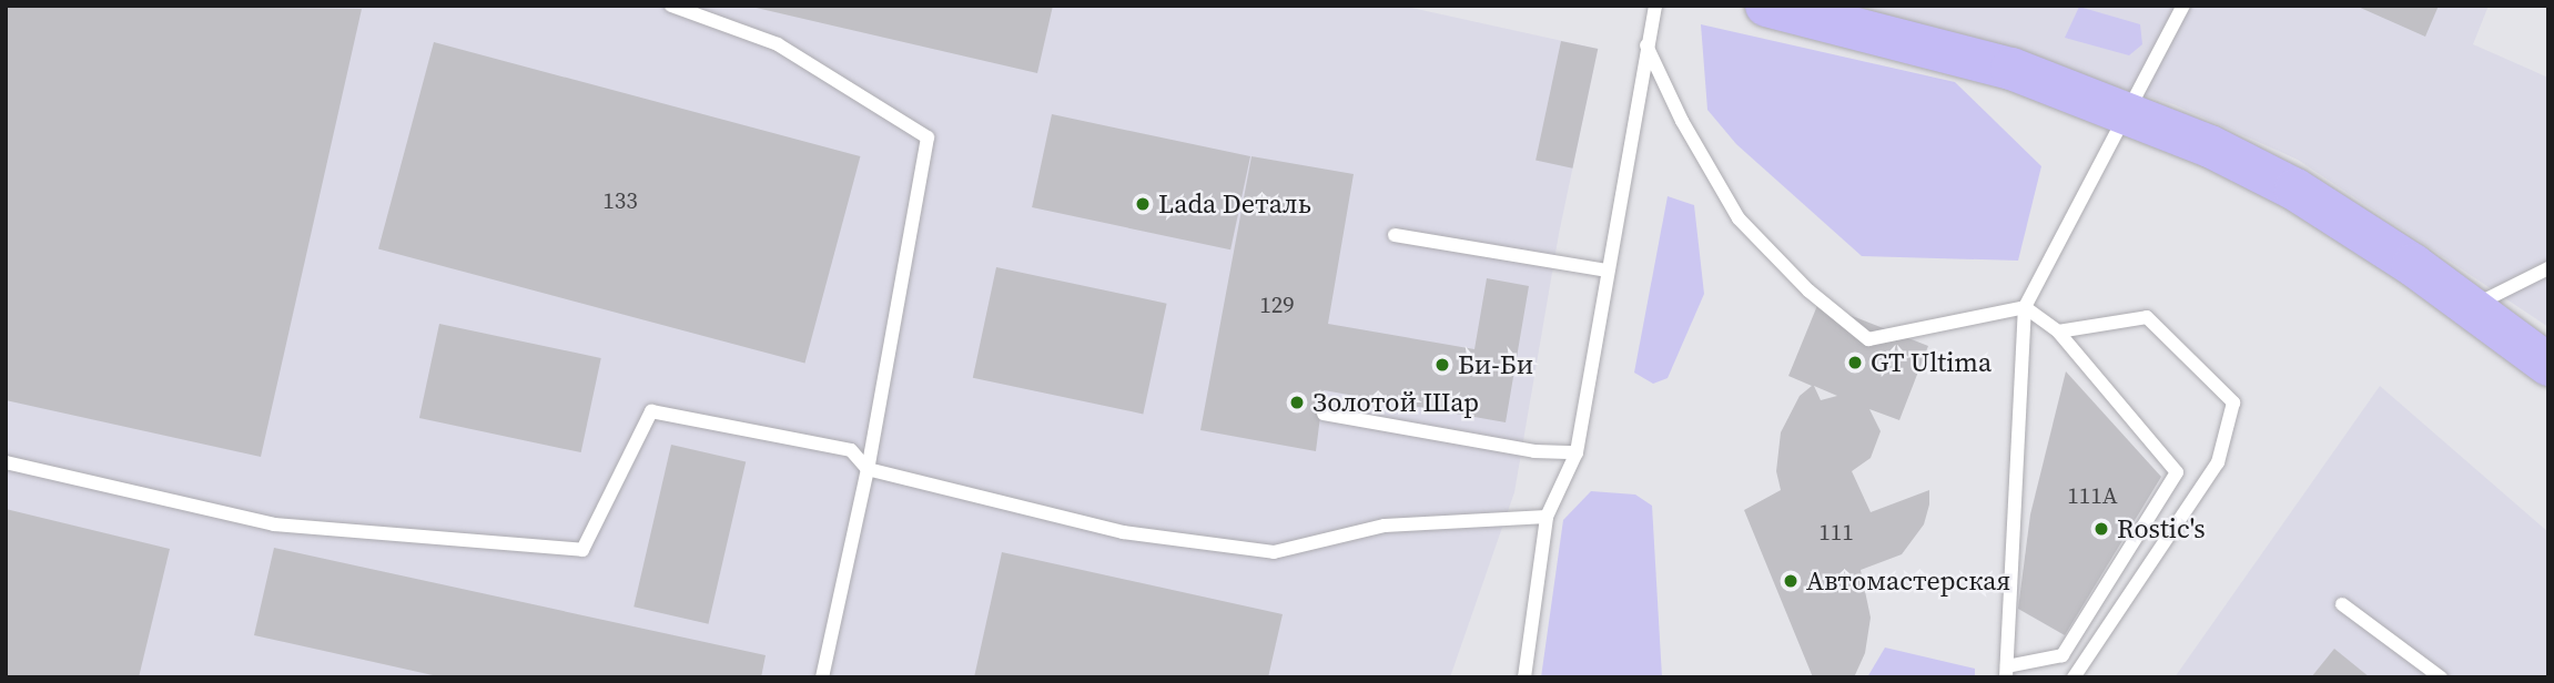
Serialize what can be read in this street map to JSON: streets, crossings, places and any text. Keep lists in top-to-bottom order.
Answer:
{
  "places": [
    "Lada Dеталь",
    "GT Ultima",
    "Би-Би",
    "Золотой Шар",
    "Rostic's",
    "Автомастерская"
  ],
  "house_numbers": [
    "133",
    "129",
    "111А",
    "111"
  ]
}
